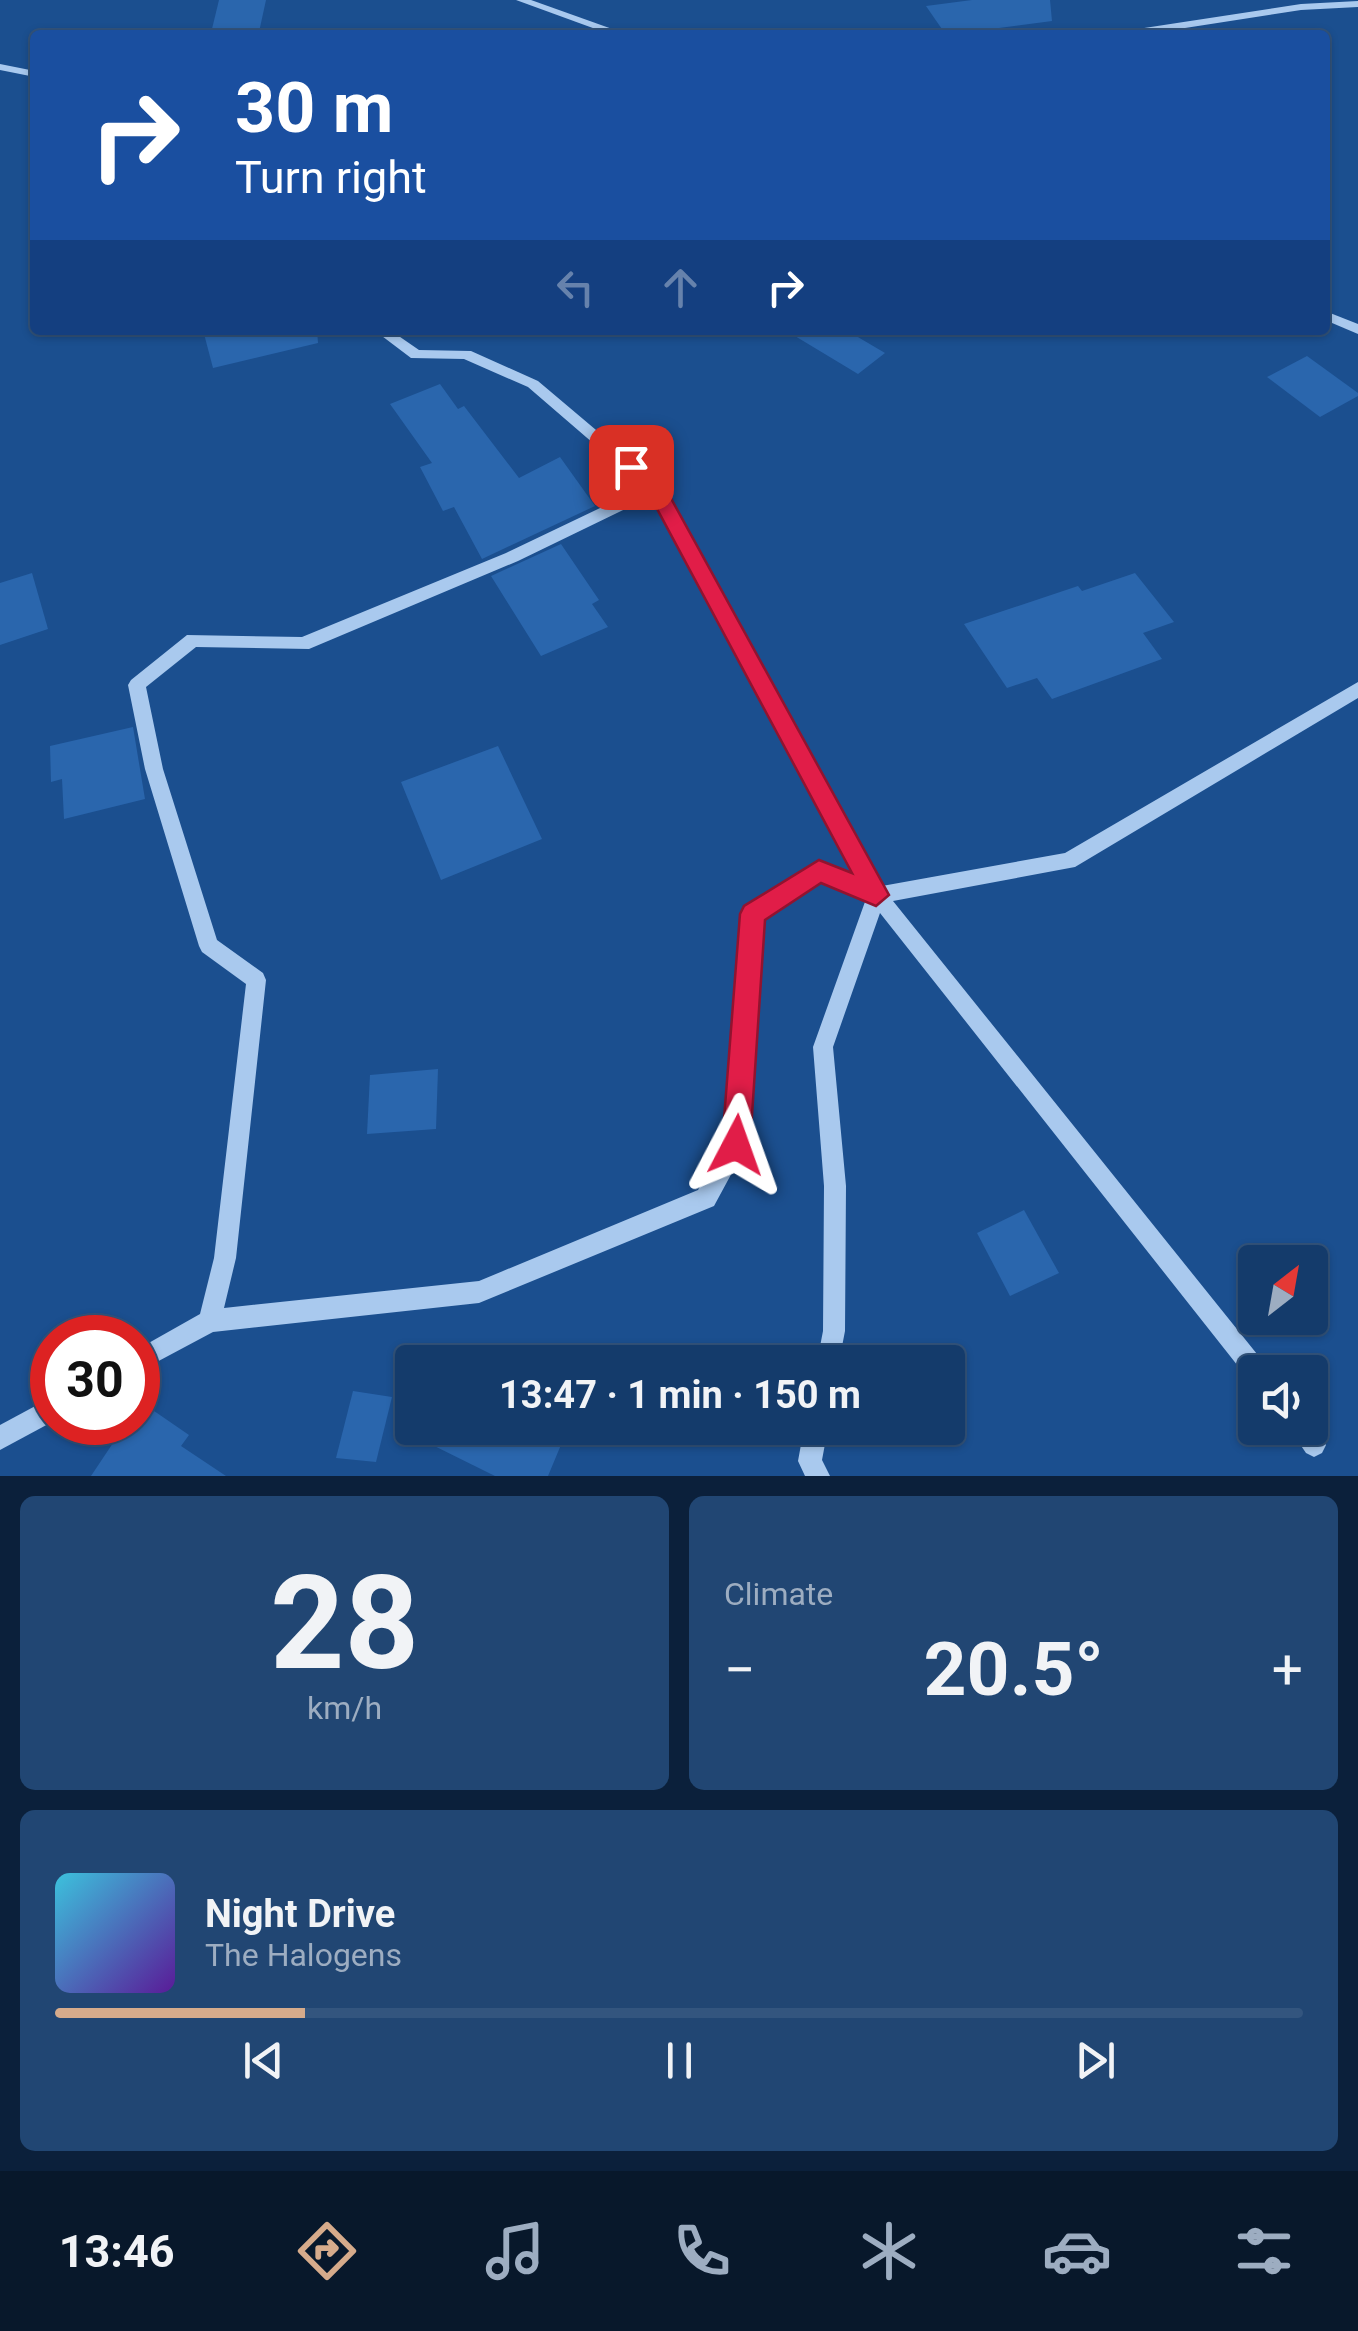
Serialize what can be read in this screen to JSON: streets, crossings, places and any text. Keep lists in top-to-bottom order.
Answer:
{
  "north": "top right",
  "page": {
    "turn": ["30 m", "Turn right"],
    "limit": "30",
    "trip": "13:47 · 1 min · 150 m",
    "tile": [
      ["28", "km/h"],
      "Climate"
    ],
    "heat": ["−", "20.5°", "+"],
    "song": ["Night Drive", "The Halogens"],
    "tabs": "13:46"
  }
}
